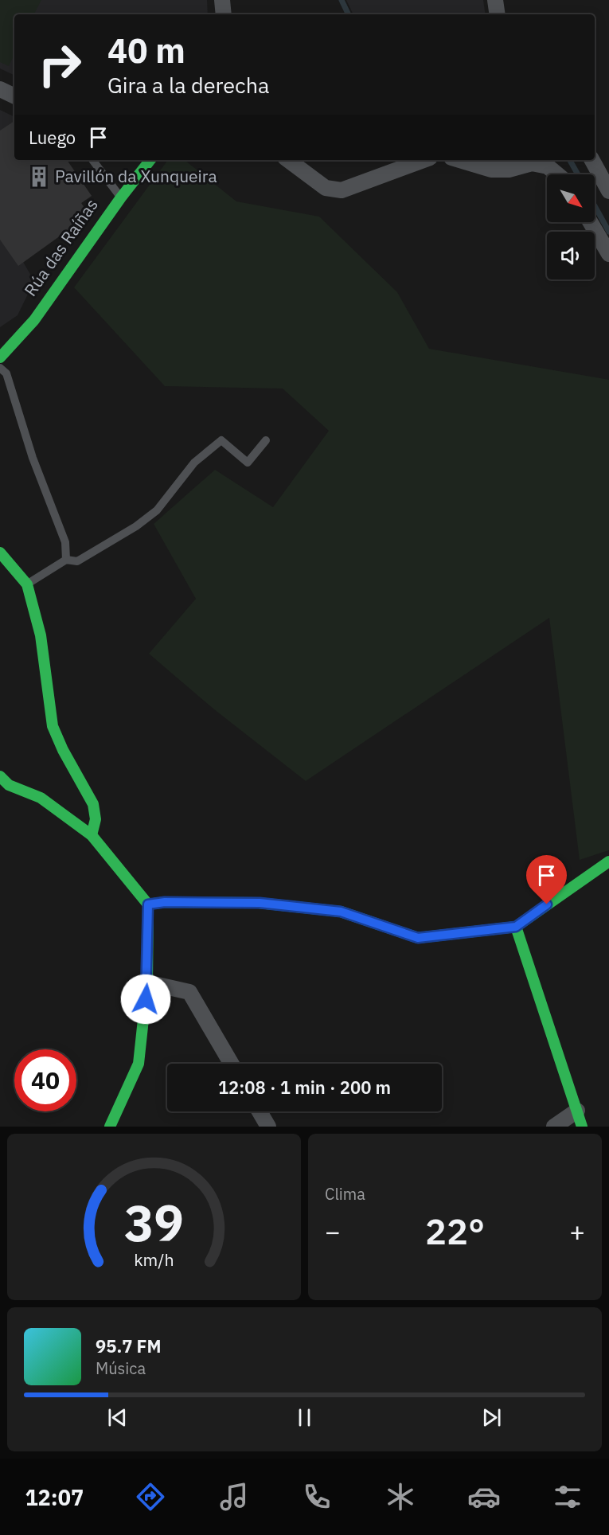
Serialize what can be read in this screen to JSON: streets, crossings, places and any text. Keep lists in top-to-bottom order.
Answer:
{
  "streets": {
    "street": ["Rúa das Raíñas"]
  },
  "places": {
    "building": ["Pavillón da Xunqueira"]
  },
  "north": "bottom right",
  "page": {
    "turn": ["40 m", "Gira a la derecha"],
    "then": "Luego",
    "limit": "40",
    "trip": "12:08 · 1 min · 200 m",
    "tile": "Clima",
    "heat": ["−", "22°", "+"],
    "song": ["95.7 FM", "Música"],
    "tabs": "12:07",
    "gauge": ["39", "km/h"]
  }
}
